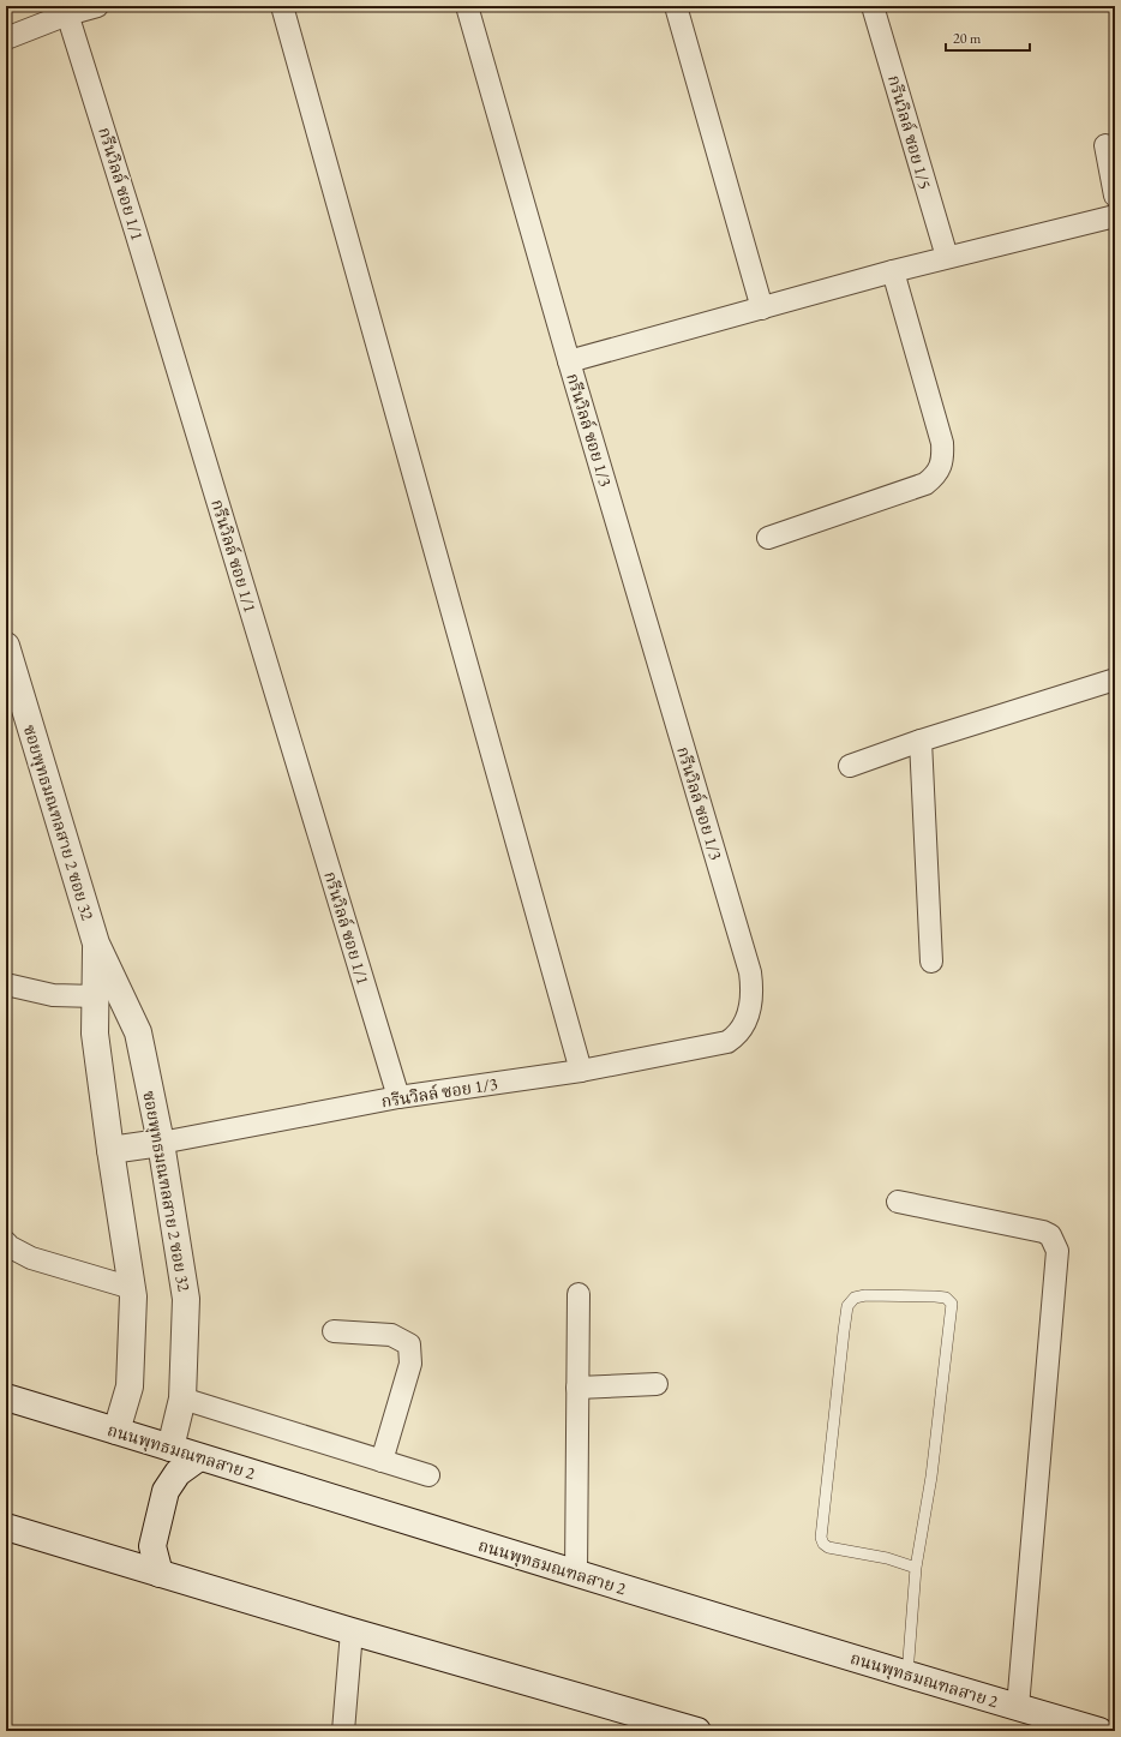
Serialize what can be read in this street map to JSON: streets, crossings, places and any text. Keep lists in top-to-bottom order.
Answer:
{
  "streets": {
    "main road": ["ซอยพุทธมณฑลสาย 2 ซอย 32", "ถนนพุทธมณฑลสาย 2"],
    "street": ["กรีนวิลล์ ซอย 1/5", "กรีนวิลล์ ซอย 1/1", "กรีนวิลล์ ซอย 1/3"]
  },
  "crossings": [
    ["กรีนวิลล์ ซอย 1/1", "กรีนวิลล์ ซอย 1/3"],
    ["กรีนวิลล์ ซอย 1/3", "ซอยพุทธมณฑลสาย 2 ซอย 32"],
    ["ซอยพุทธมณฑลสาย 2 ซอย 32", "ถนนพุทธมณฑลสาย 2"]
  ],
  "scale_bar": "20 m"
}
